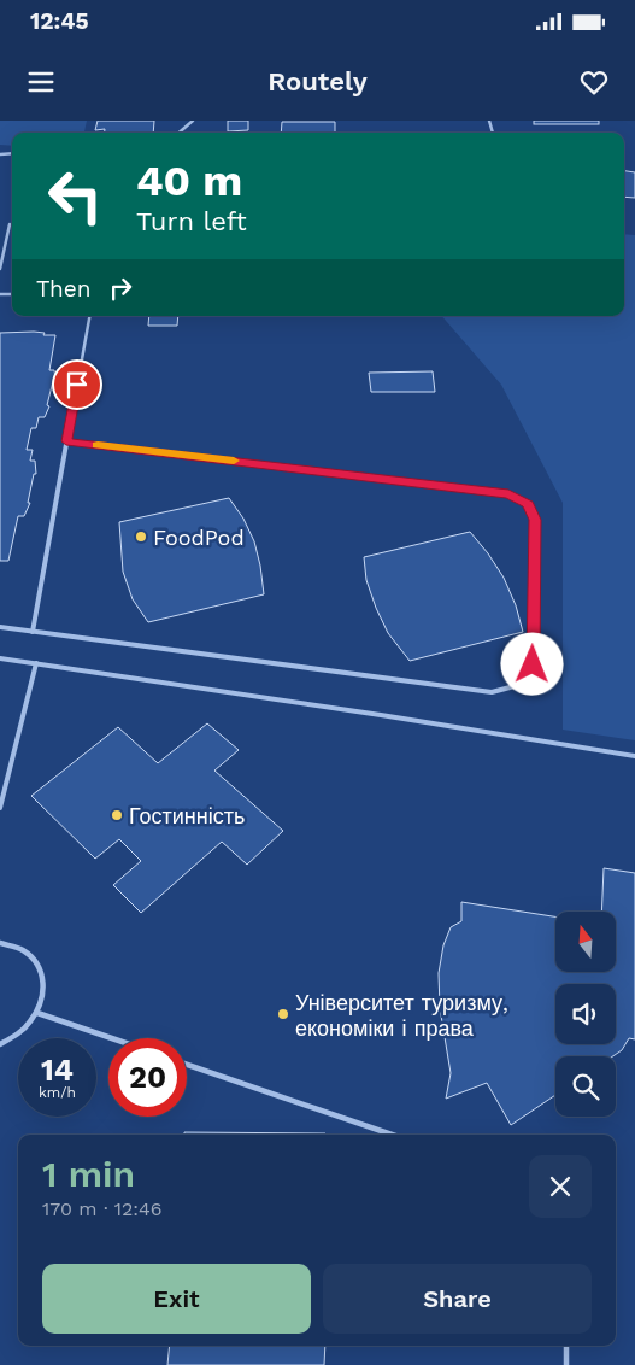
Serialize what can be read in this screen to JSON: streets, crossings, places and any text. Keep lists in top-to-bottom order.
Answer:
{
  "places": ["FoodPod", "Гостинність", "Університет туризму, економіки і права"],
  "north": "top",
  "page": {
    "status": "12:45",
    "header": "Routely",
    "turn": ["40 m", "Turn left"],
    "then": "Then",
    "speed": "14 km/h",
    "limit": "20",
    "heading": ["1 min", "170 m · 12:46"],
    "buttons": ["Exit", "Share"]
  }
}
